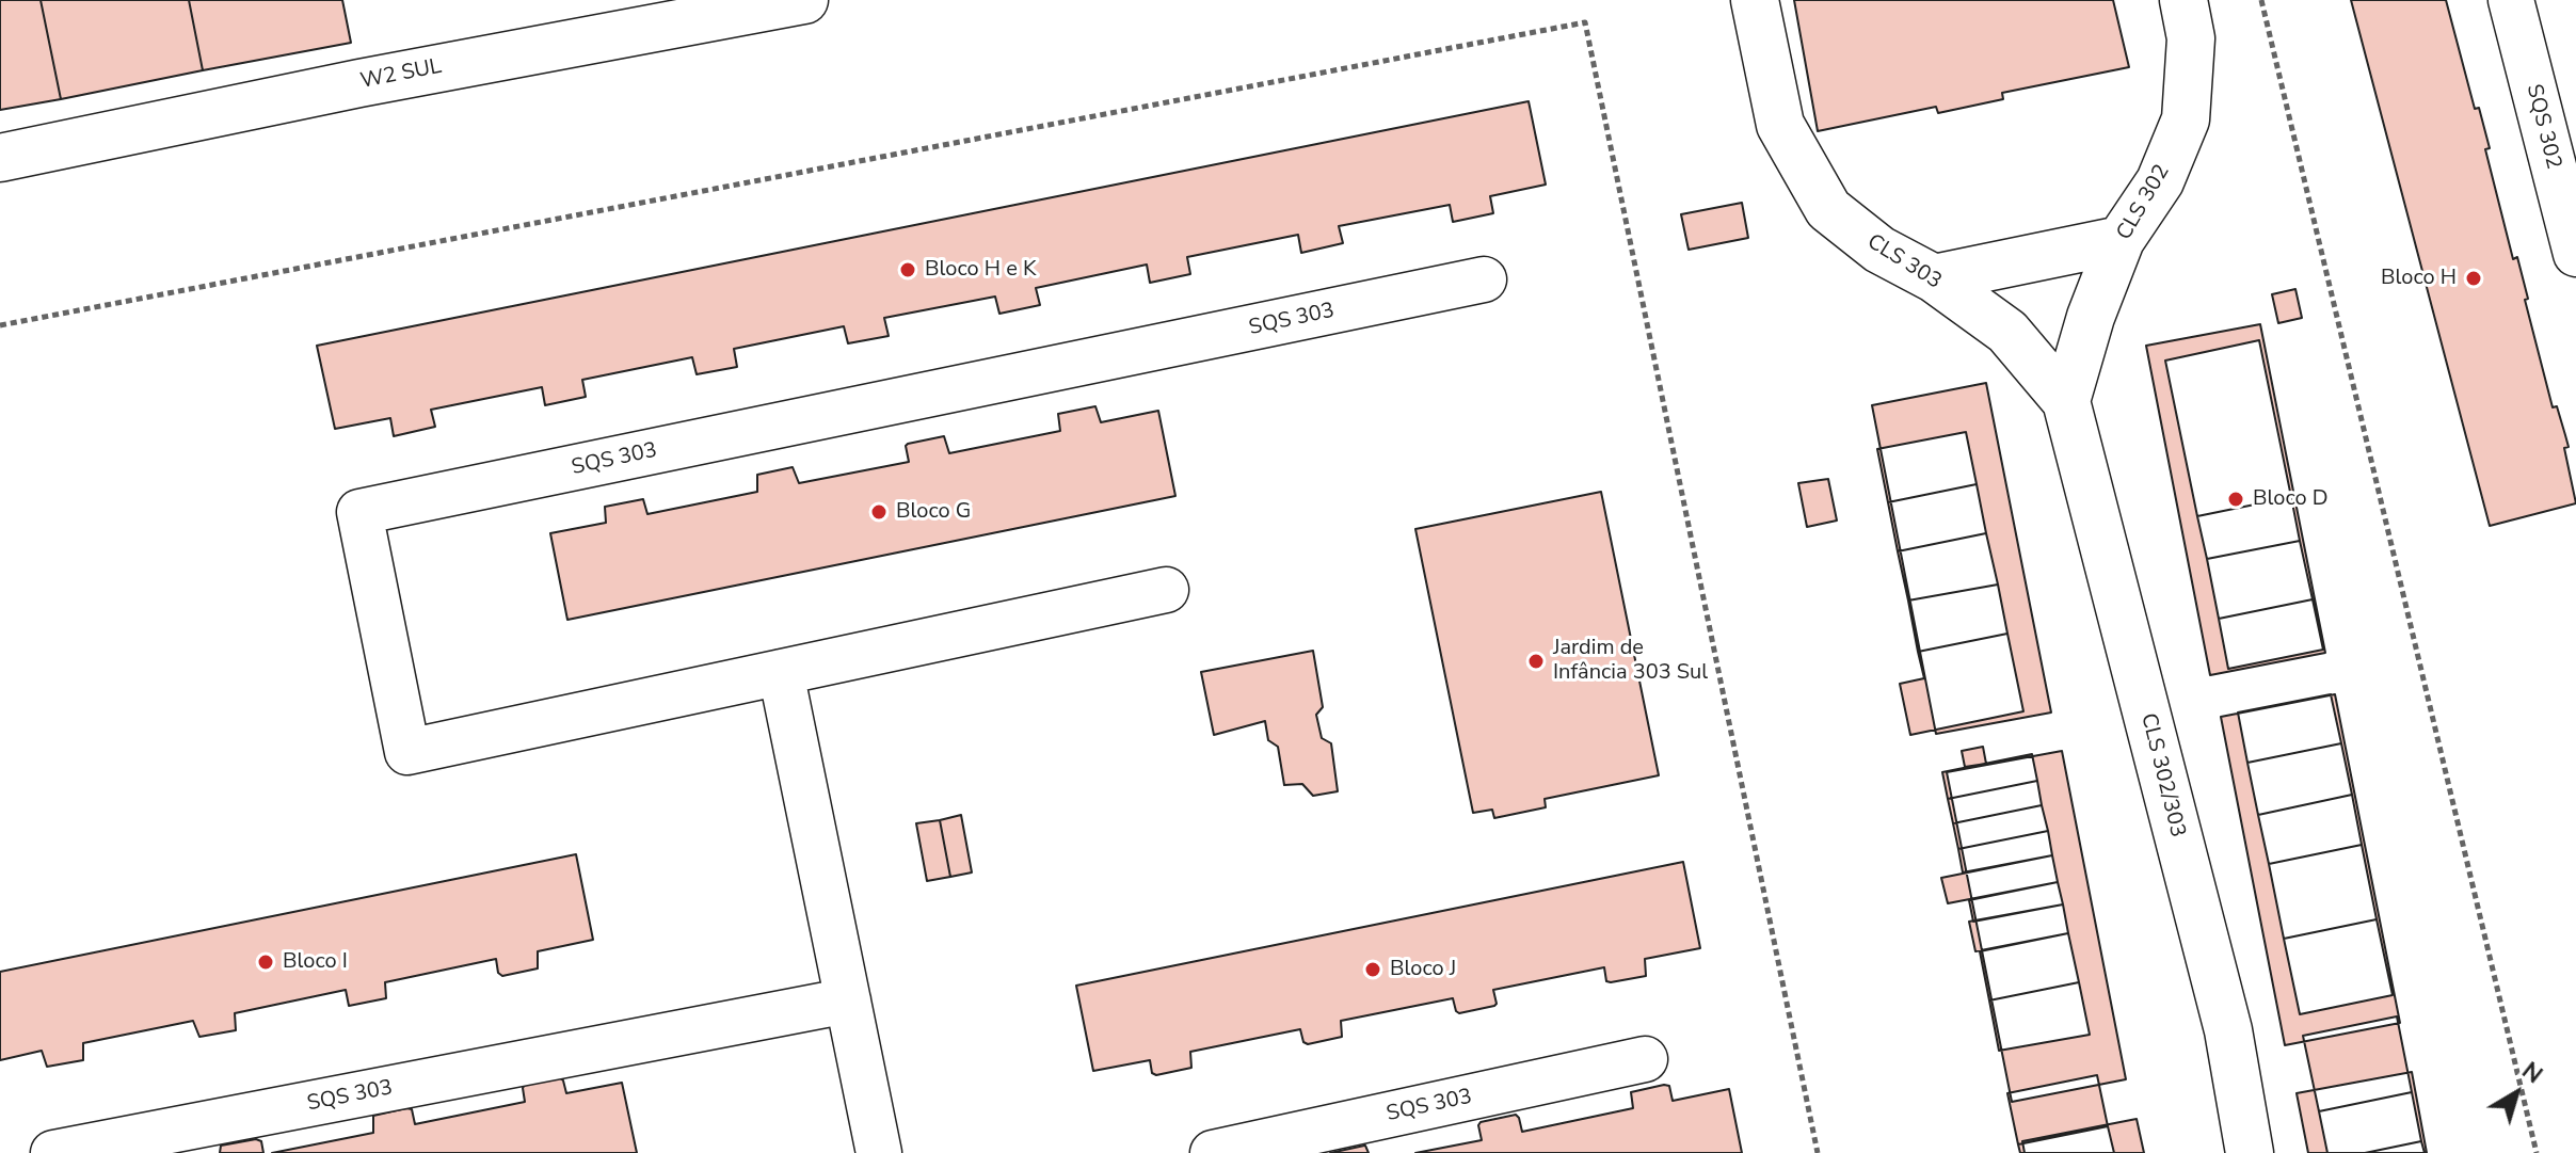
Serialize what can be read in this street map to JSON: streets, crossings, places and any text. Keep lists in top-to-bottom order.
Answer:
{
  "streets": {
    "street": [
      "W2 SUL",
      "SQS 302",
      "CLS 302",
      "CLS 303",
      "SQS 303",
      "CLS 302/303"
    ]
  },
  "crossings": [
    ["CLS 302", "CLS 303"],
    ["CLS 302", "CLS 302/303"],
    ["CLS 303", "CLS 302/303"]
  ],
  "places": [
    "Bloco H e K",
    "Bloco H",
    "Bloco D",
    "Bloco G",
    "Jardim de Infância 303 Sul",
    "Bloco I",
    "Bloco J"
  ],
  "north": "top right"
}
